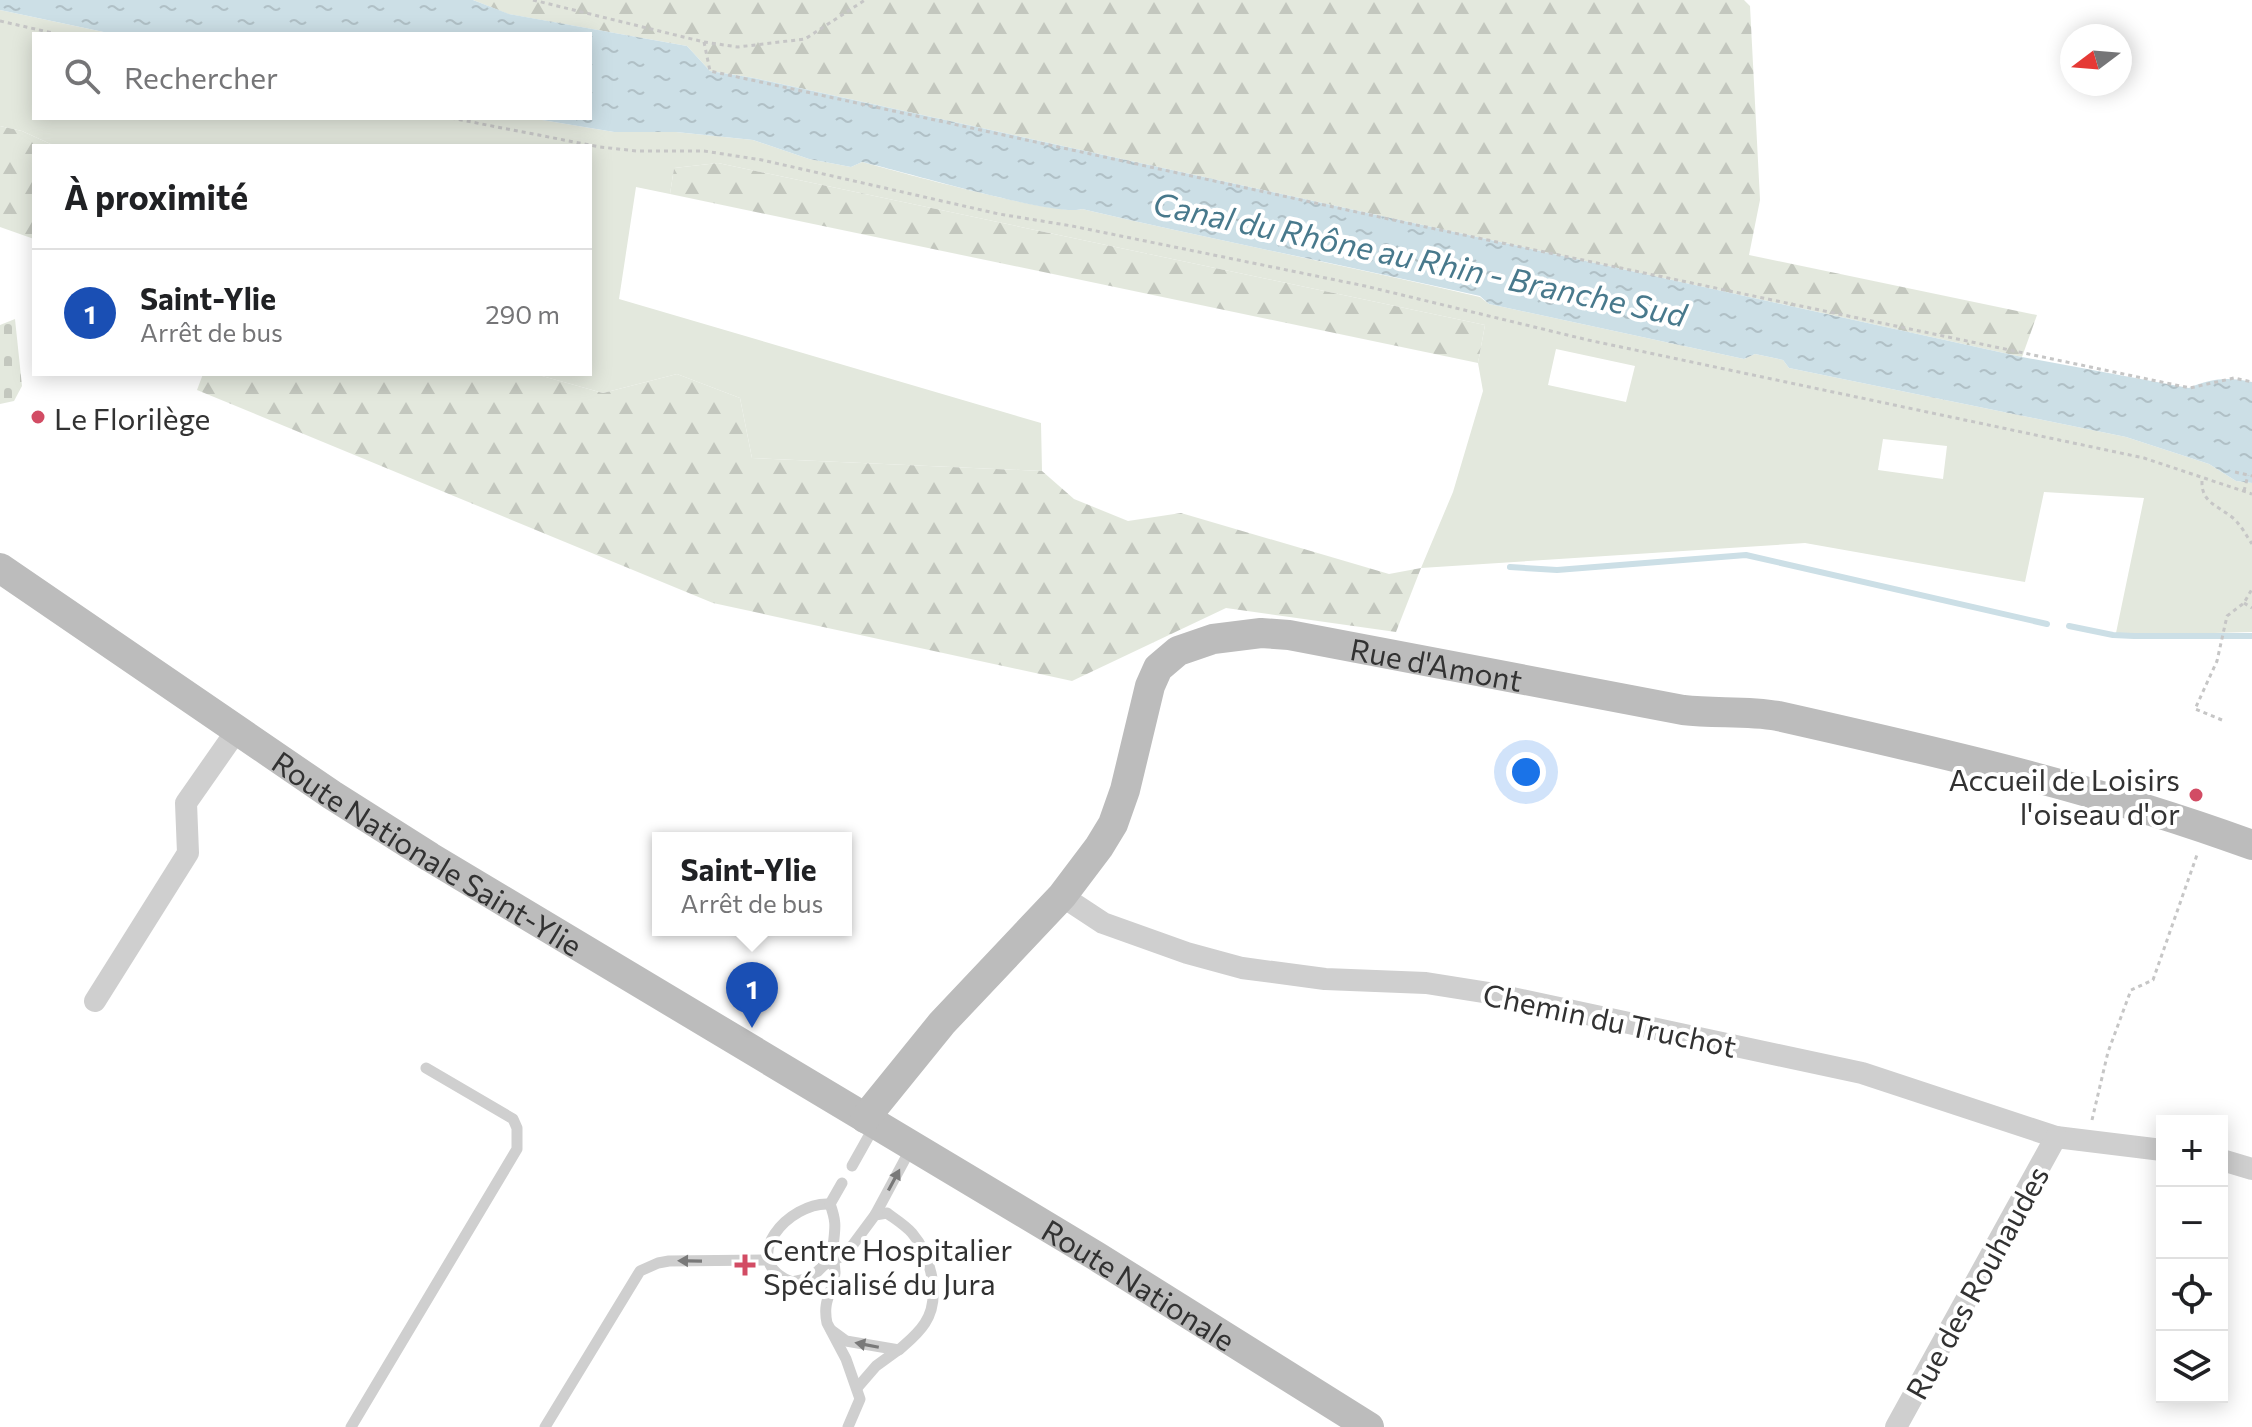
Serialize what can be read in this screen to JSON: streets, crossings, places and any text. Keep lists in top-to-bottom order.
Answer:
{
  "streets": {
    "street": [
      "Rue d'Amont",
      "Route Nationale Saint-Ylie",
      "Chemin du Truchot",
      "Rue des Rouhaudes",
      "Route Nationale"
    ]
  },
  "crossings": [
    ["Rue d'Amont", "Route Nationale Saint-Ylie"],
    ["Rue d'Amont", "Chemin du Truchot"],
    ["Rue d'Amont", "Route Nationale"],
    ["Route Nationale Saint-Ylie", "Route Nationale"],
    ["Chemin du Truchot", "Rue des Rouhaudes"]
  ],
  "water": ["Canal du Rhône au Rhin - Branche Sud"],
  "places": {
    "other": ["Le Florilège", "Accueil de Loisirs l'oiseau d'or"],
    "health": ["Centre Hospitalier Spécialisé du Jura"]
  },
  "north": "left",
  "page": {
    "search": "Rechercher",
    "heading": "À proximité",
    "list": [
      {
        "mark": "1",
        "name": "Saint-Ylie",
        "note": "Arrêt de bus",
        "value": "290 m"
      }
    ],
    "popup": ["Saint-Ylie", "Arrêt de bus"],
    "pins": "1",
    "map_buttons": ["+", "−"]
  }
}
